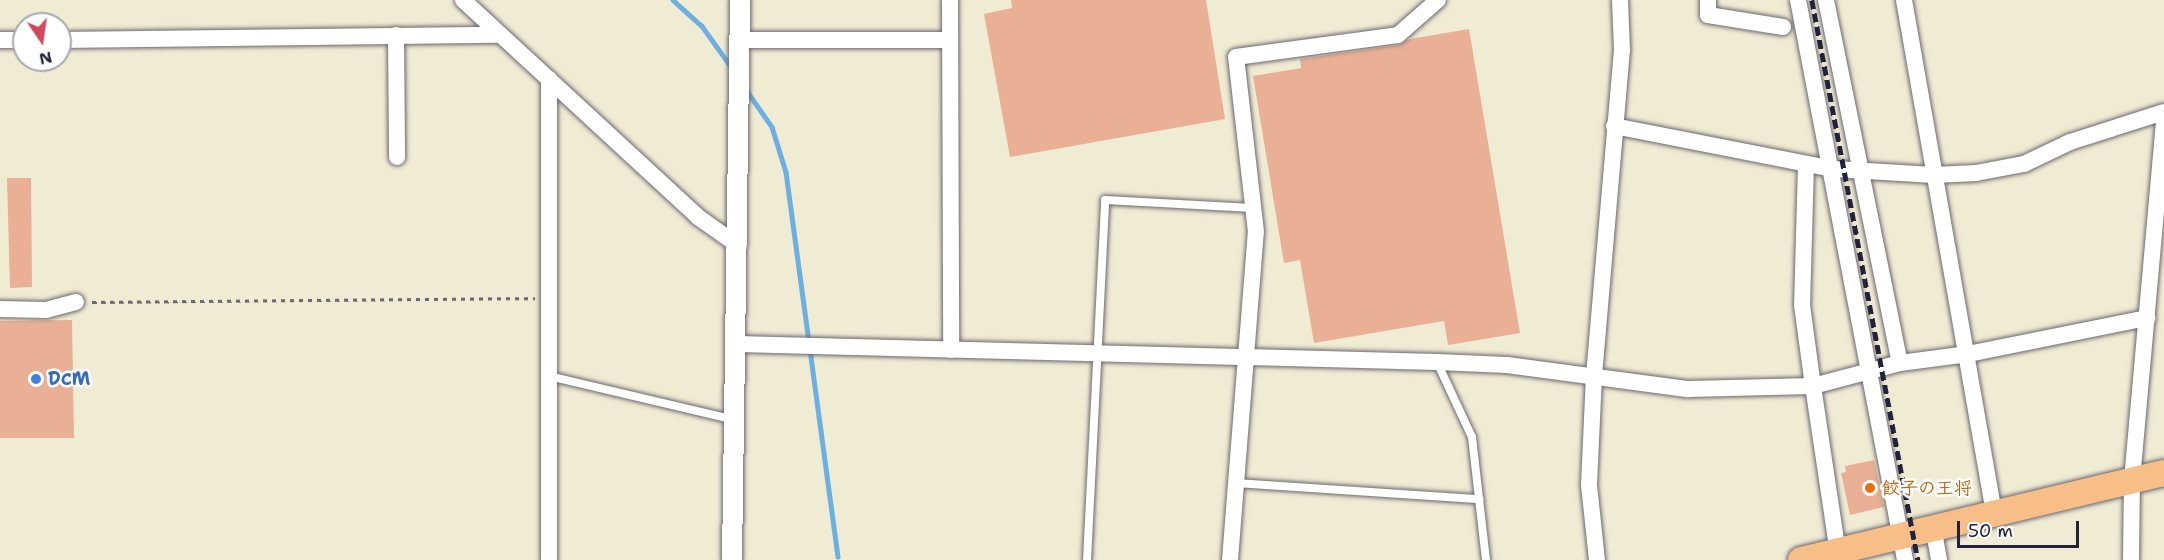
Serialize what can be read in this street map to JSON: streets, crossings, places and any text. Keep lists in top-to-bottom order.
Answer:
{
  "places": ["DCM", "餃子の王将"],
  "scale_bar": "50 m",
  "north": "bottom"
}
